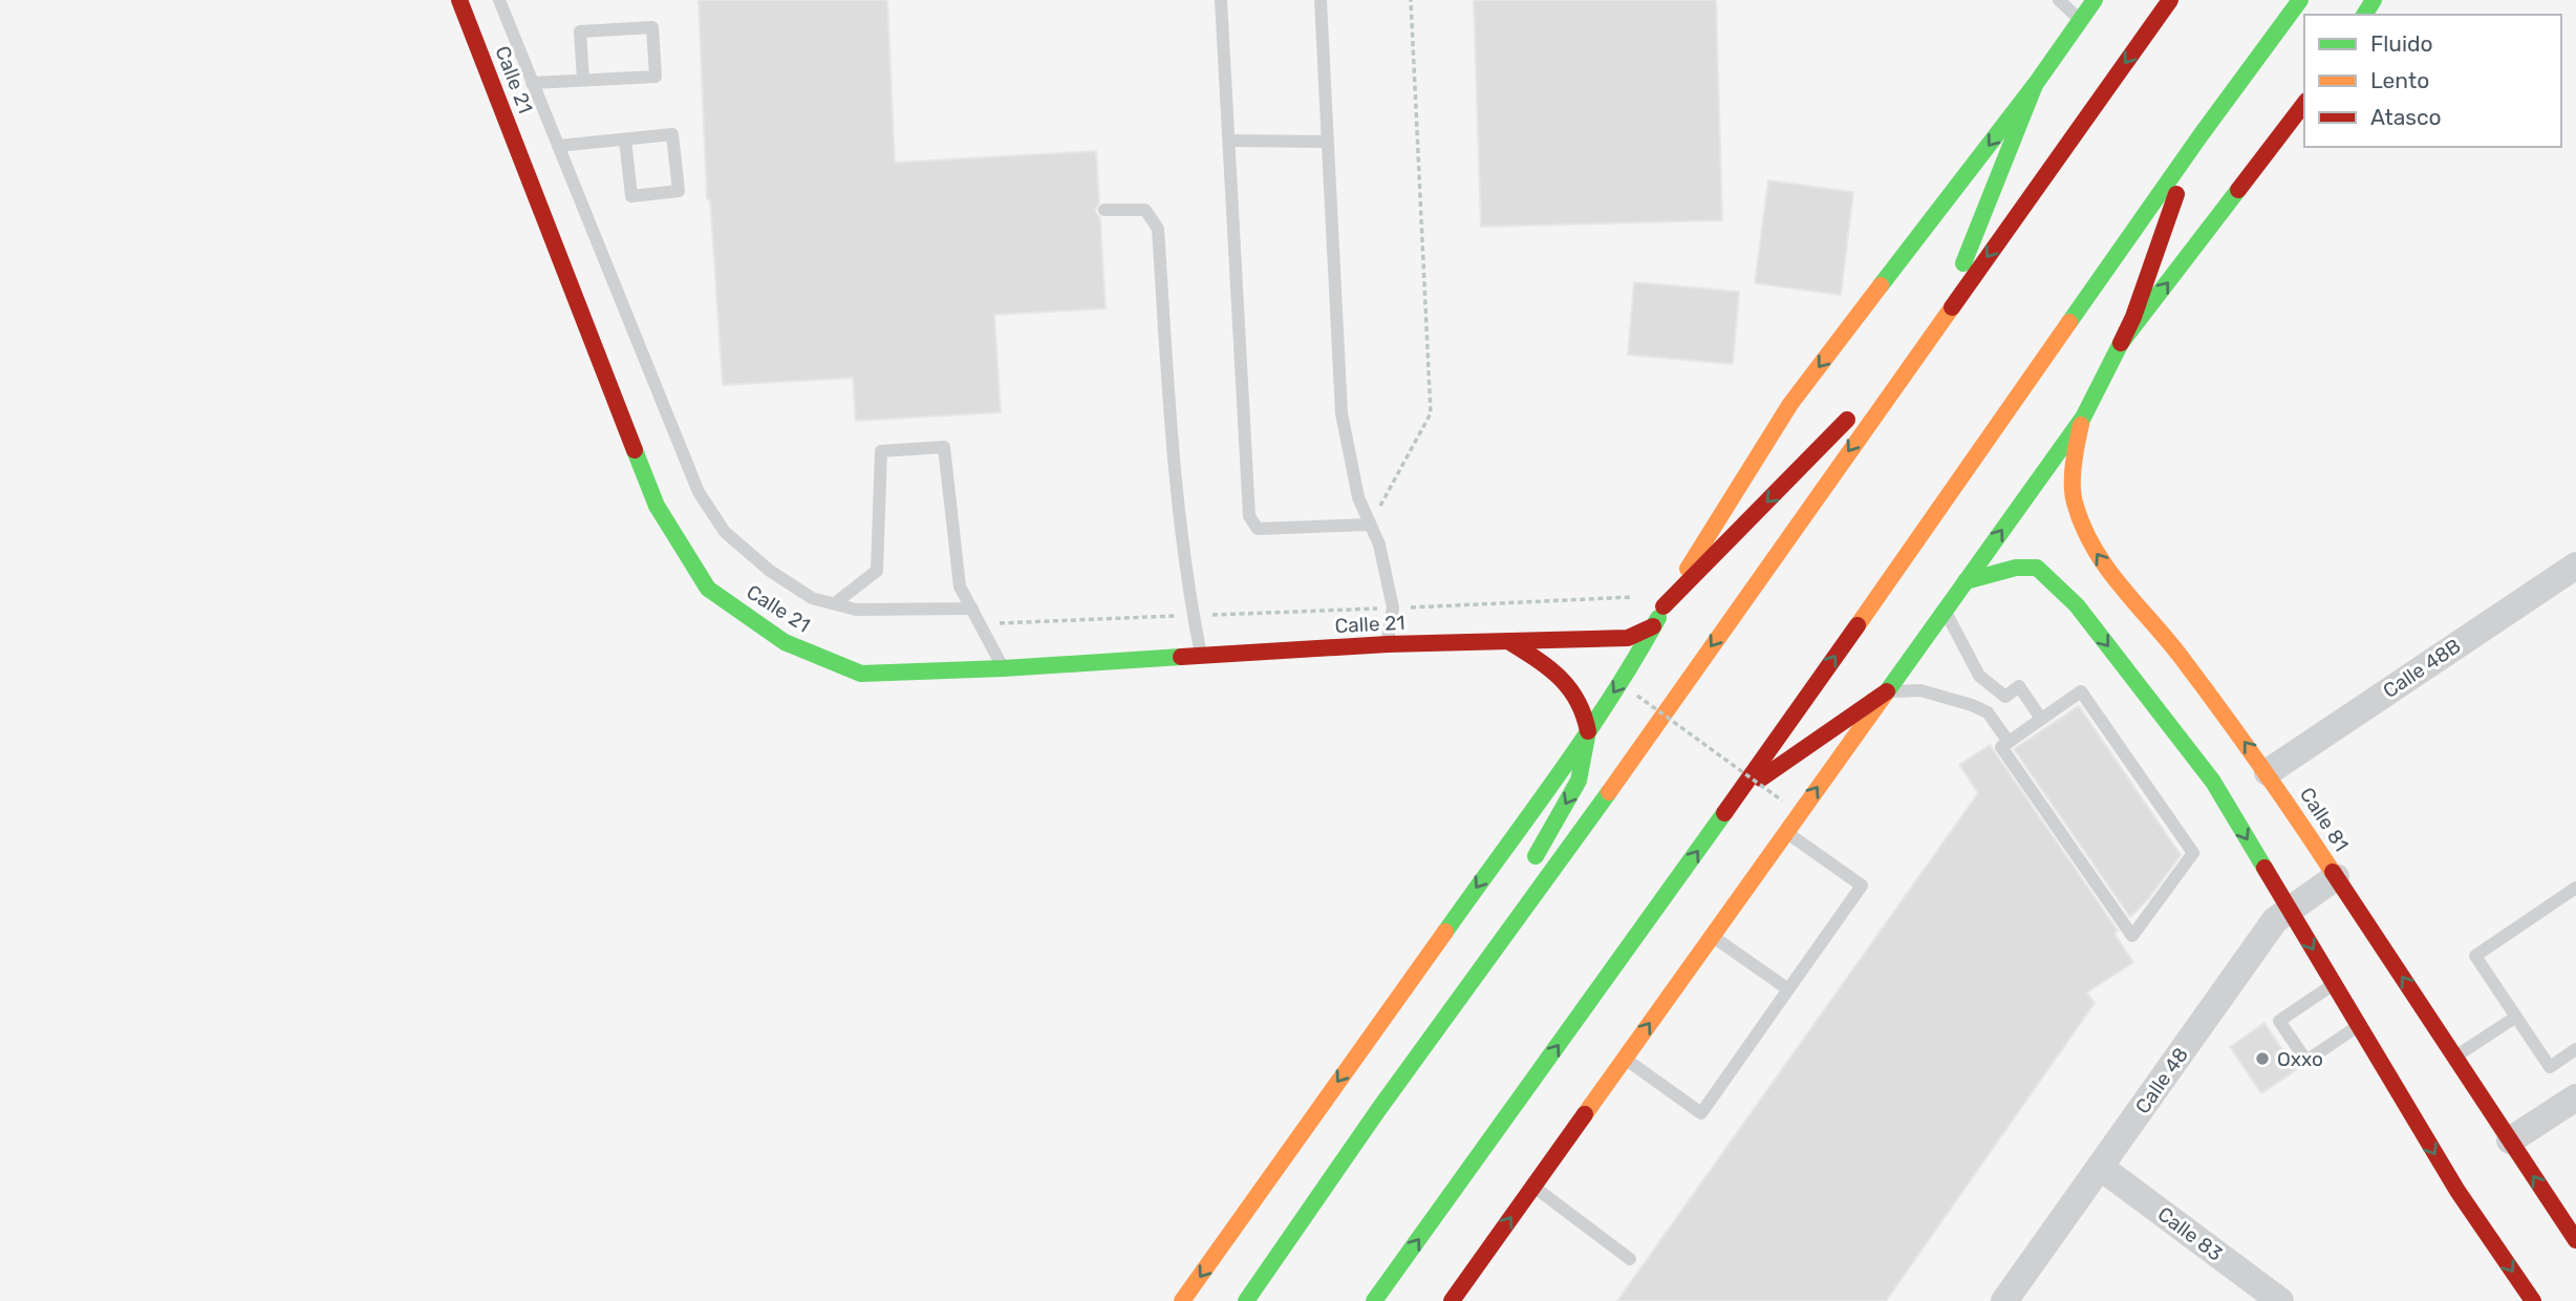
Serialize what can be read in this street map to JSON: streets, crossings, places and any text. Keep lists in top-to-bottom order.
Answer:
{
  "streets": {
    "main road": ["Calle 21", "Calle 81"],
    "street": ["Calle 48B", "Calle 48", "Calle 83"]
  },
  "crossings": [
    ["Calle 48B", "Calle 81"],
    ["Calle 81", "Calle 48"],
    ["Calle 48", "Calle 83"]
  ],
  "places": ["Oxxo"],
  "legend": ["Fluido", "Lento", "Atasco"]
}
